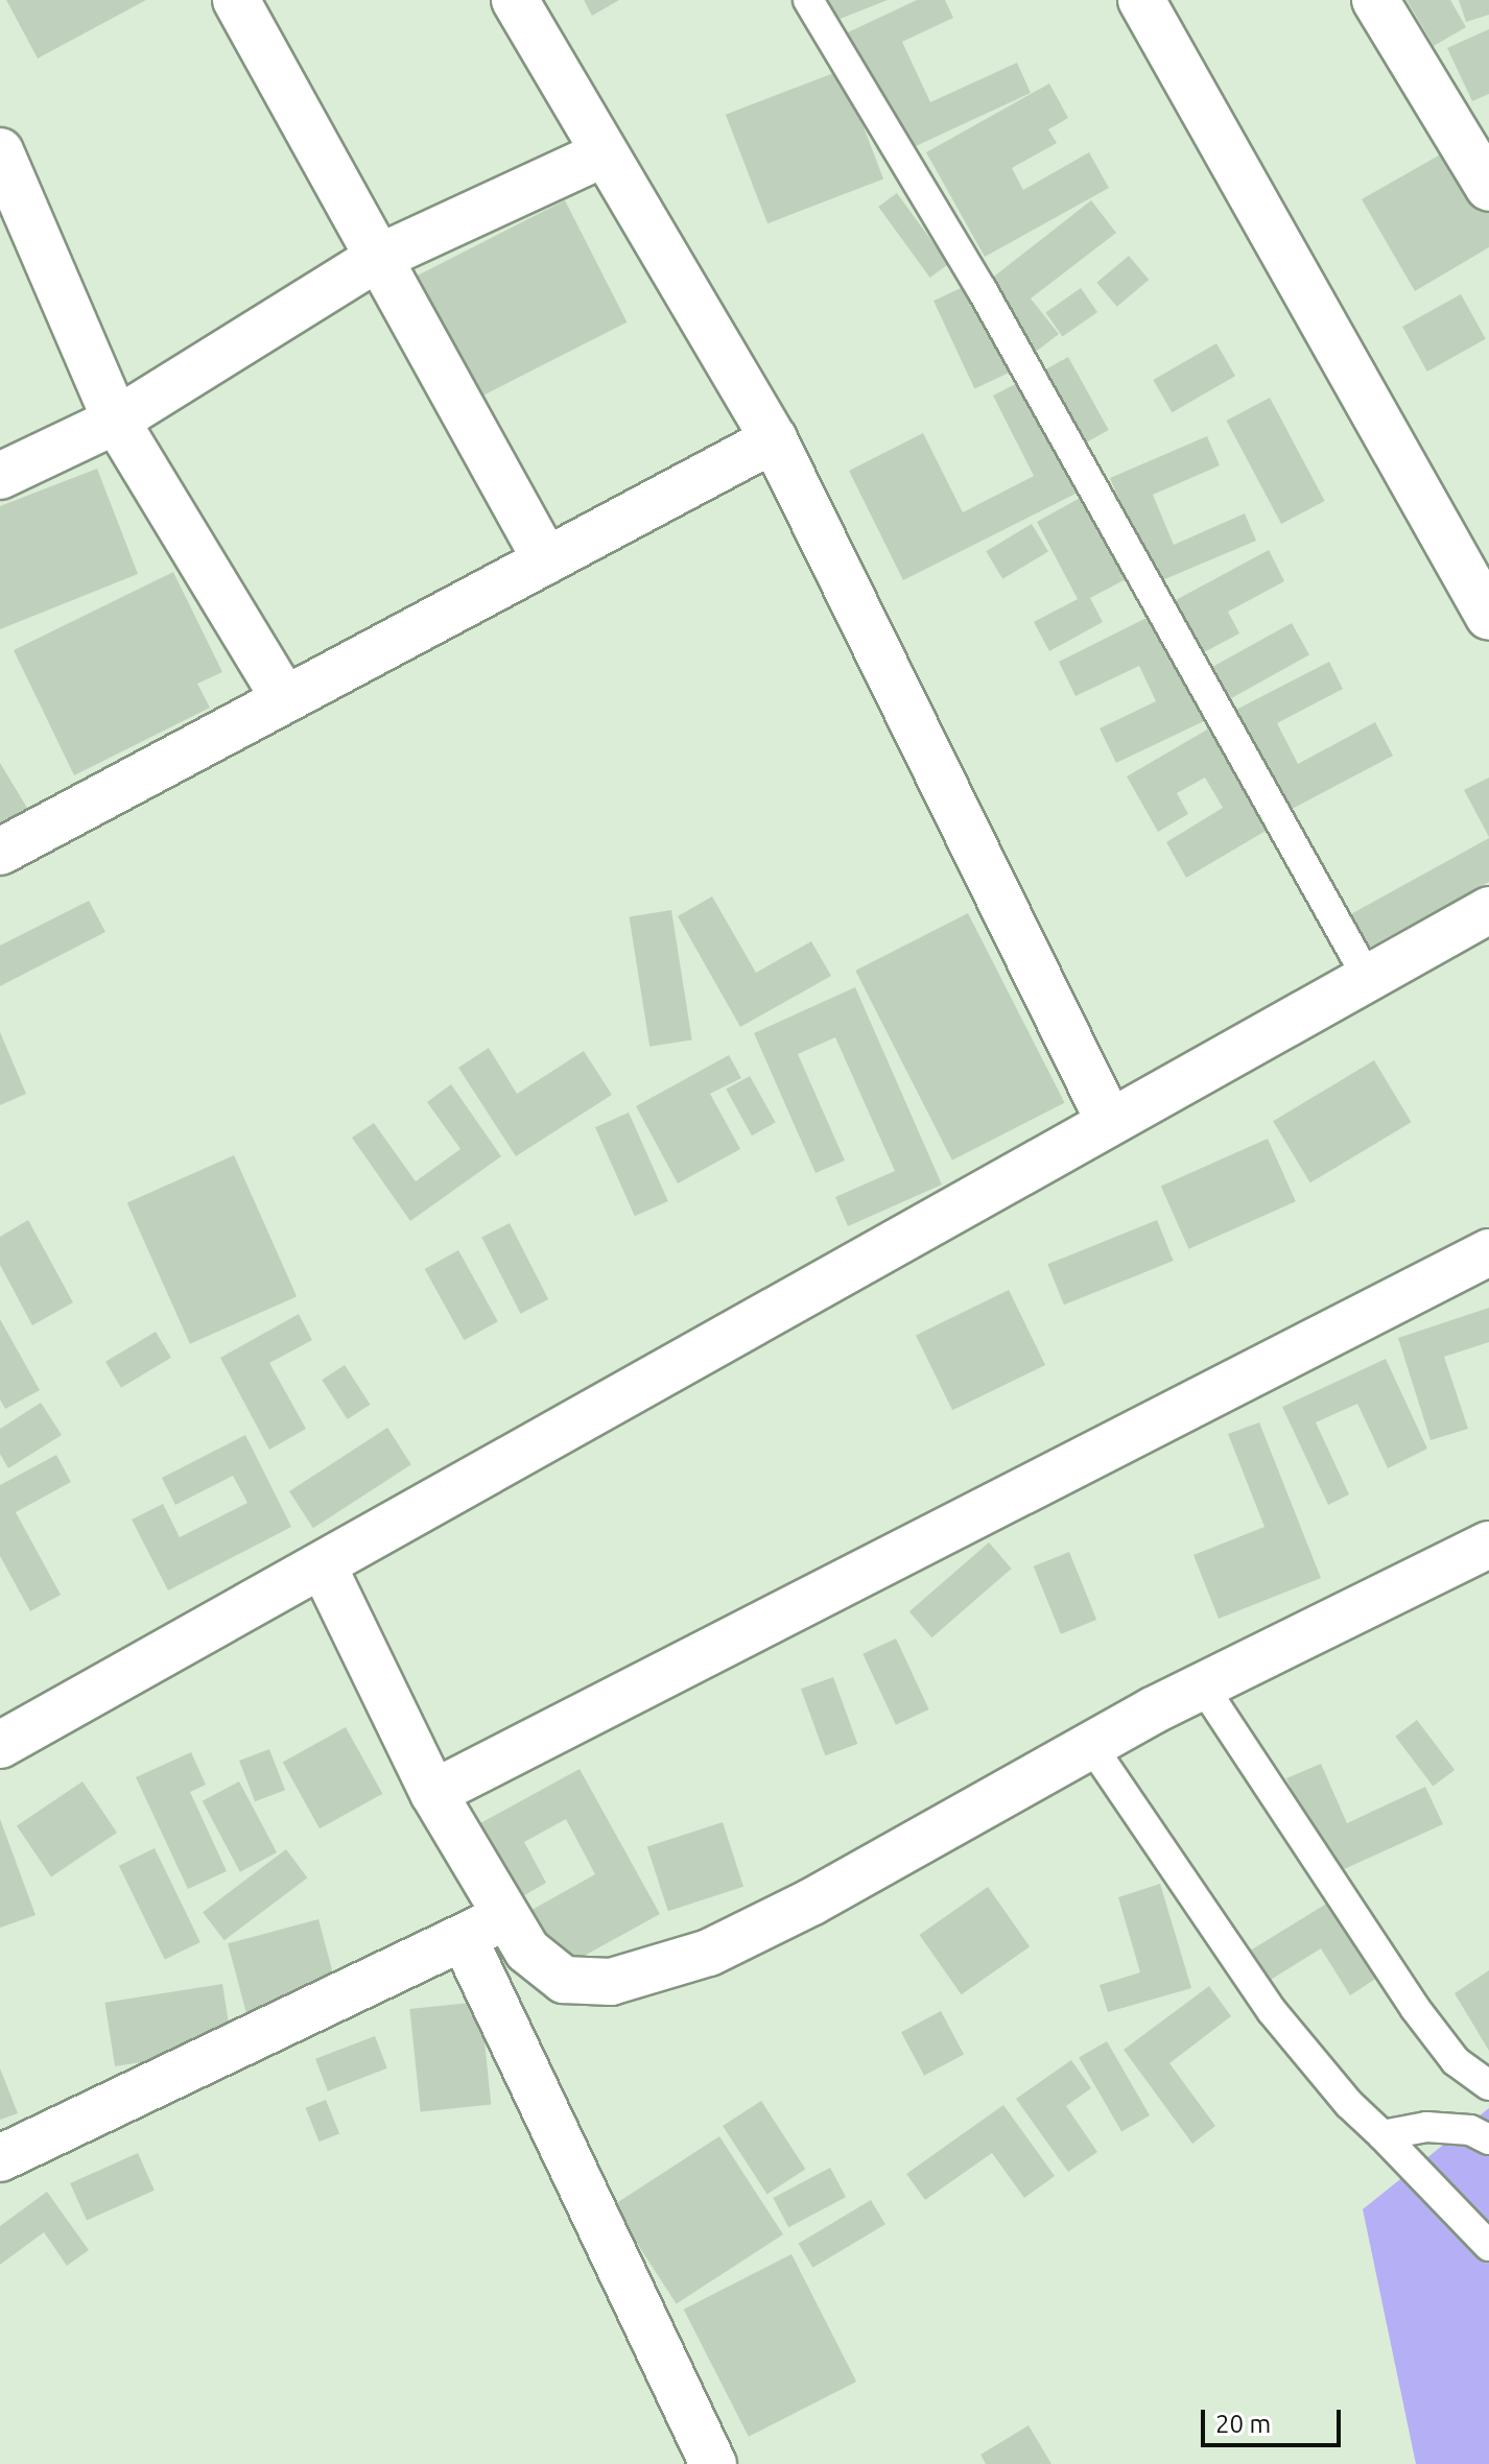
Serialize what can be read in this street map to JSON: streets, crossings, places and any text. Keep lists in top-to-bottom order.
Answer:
{
  "scale_bar": "20 m"
}
